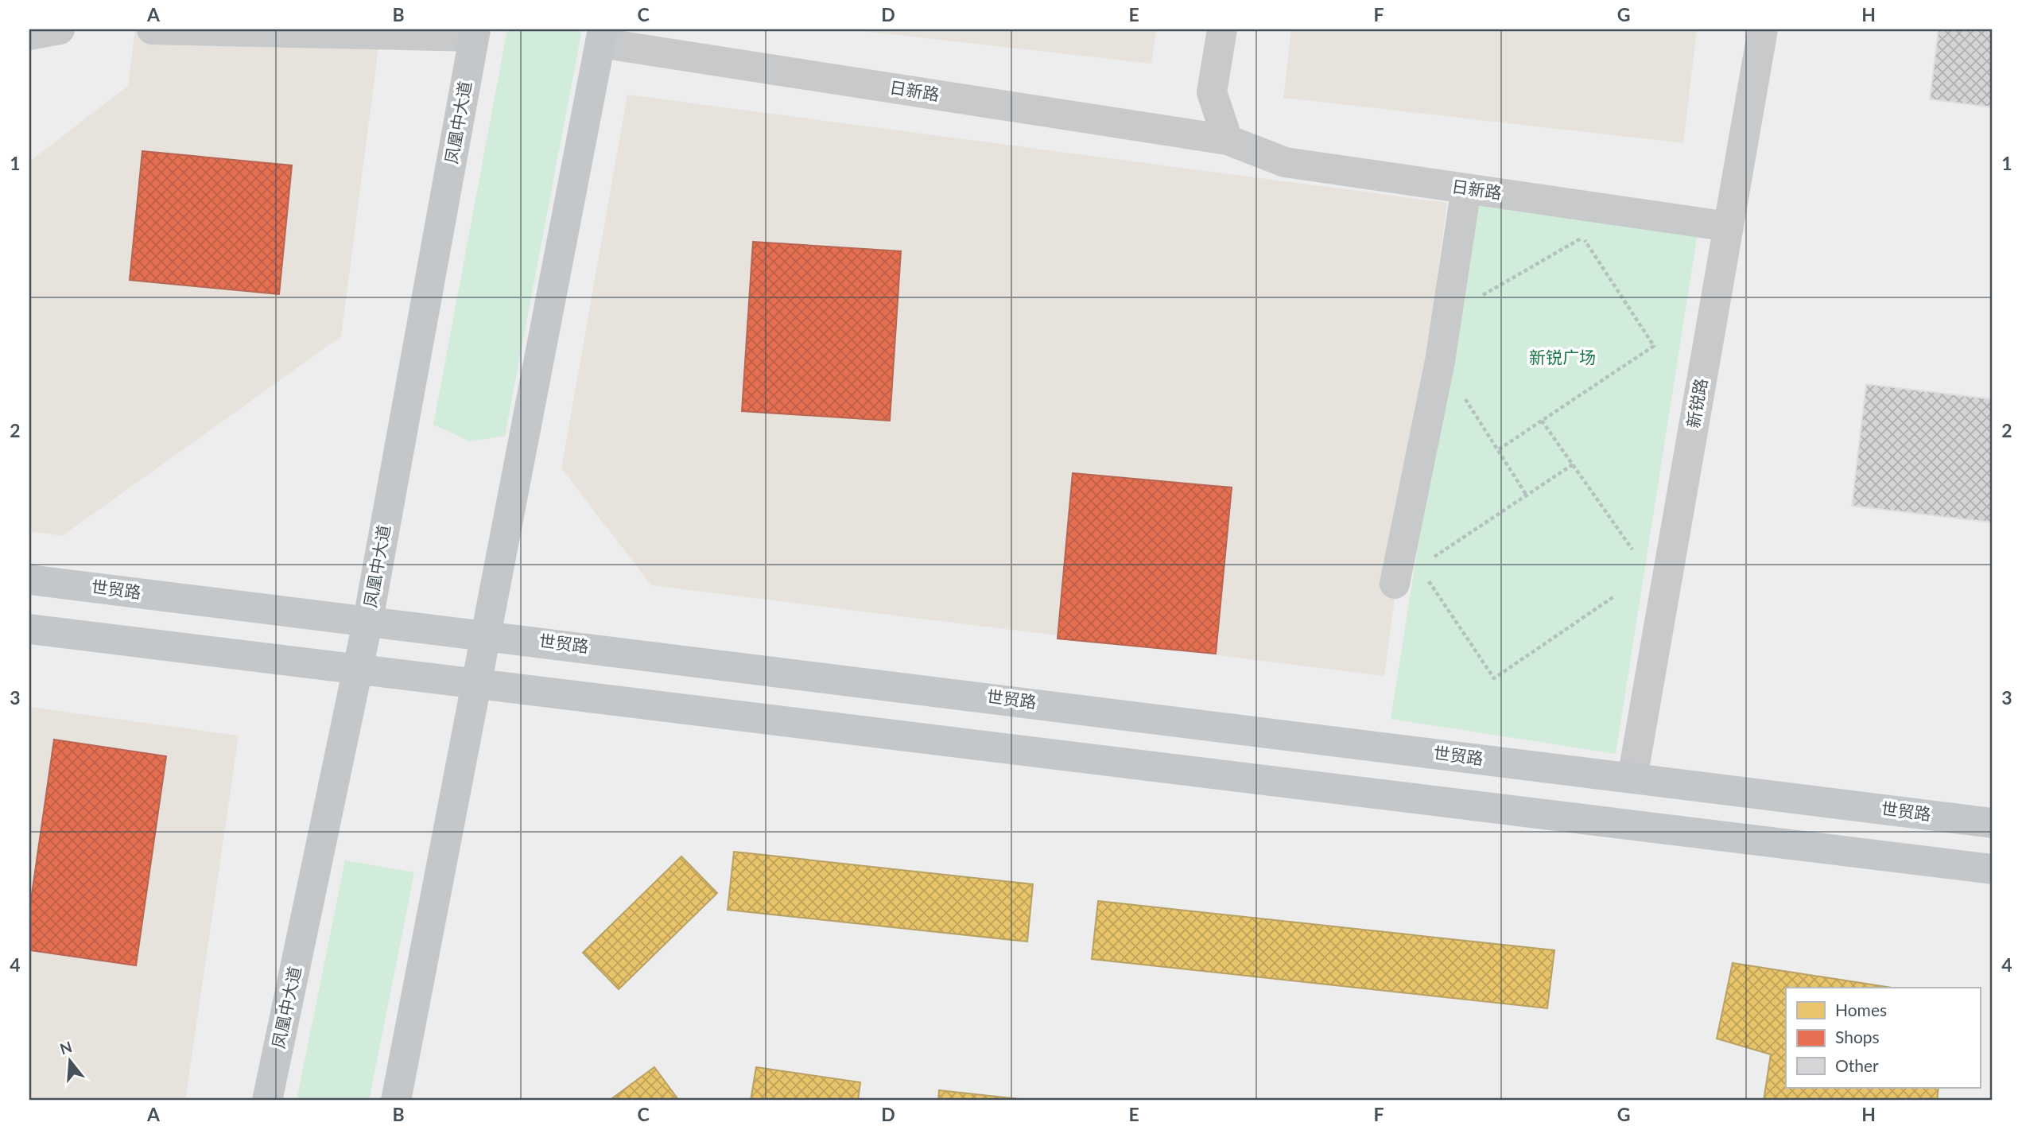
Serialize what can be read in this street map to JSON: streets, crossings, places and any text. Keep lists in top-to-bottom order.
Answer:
{
  "streets": {
    "main road": ["凤凰中大道", "世贸路"],
    "street": ["日新路", "新锐路"]
  },
  "crossings": [
    ["日新路", "新锐路"],
    ["凤凰中大道", "世贸路"],
    ["新锐路", "世贸路"]
  ],
  "parks": ["新锐广场"],
  "legend": ["Homes", "Shops", "Other"],
  "north": "top",
  "grid": {
    "columns": [
      "A",
      "B",
      "C",
      "D",
      "E",
      "F",
      "G",
      "H"
    ],
    "rows": [
      "1",
      "2",
      "3",
      "4"
    ]
  }
}
